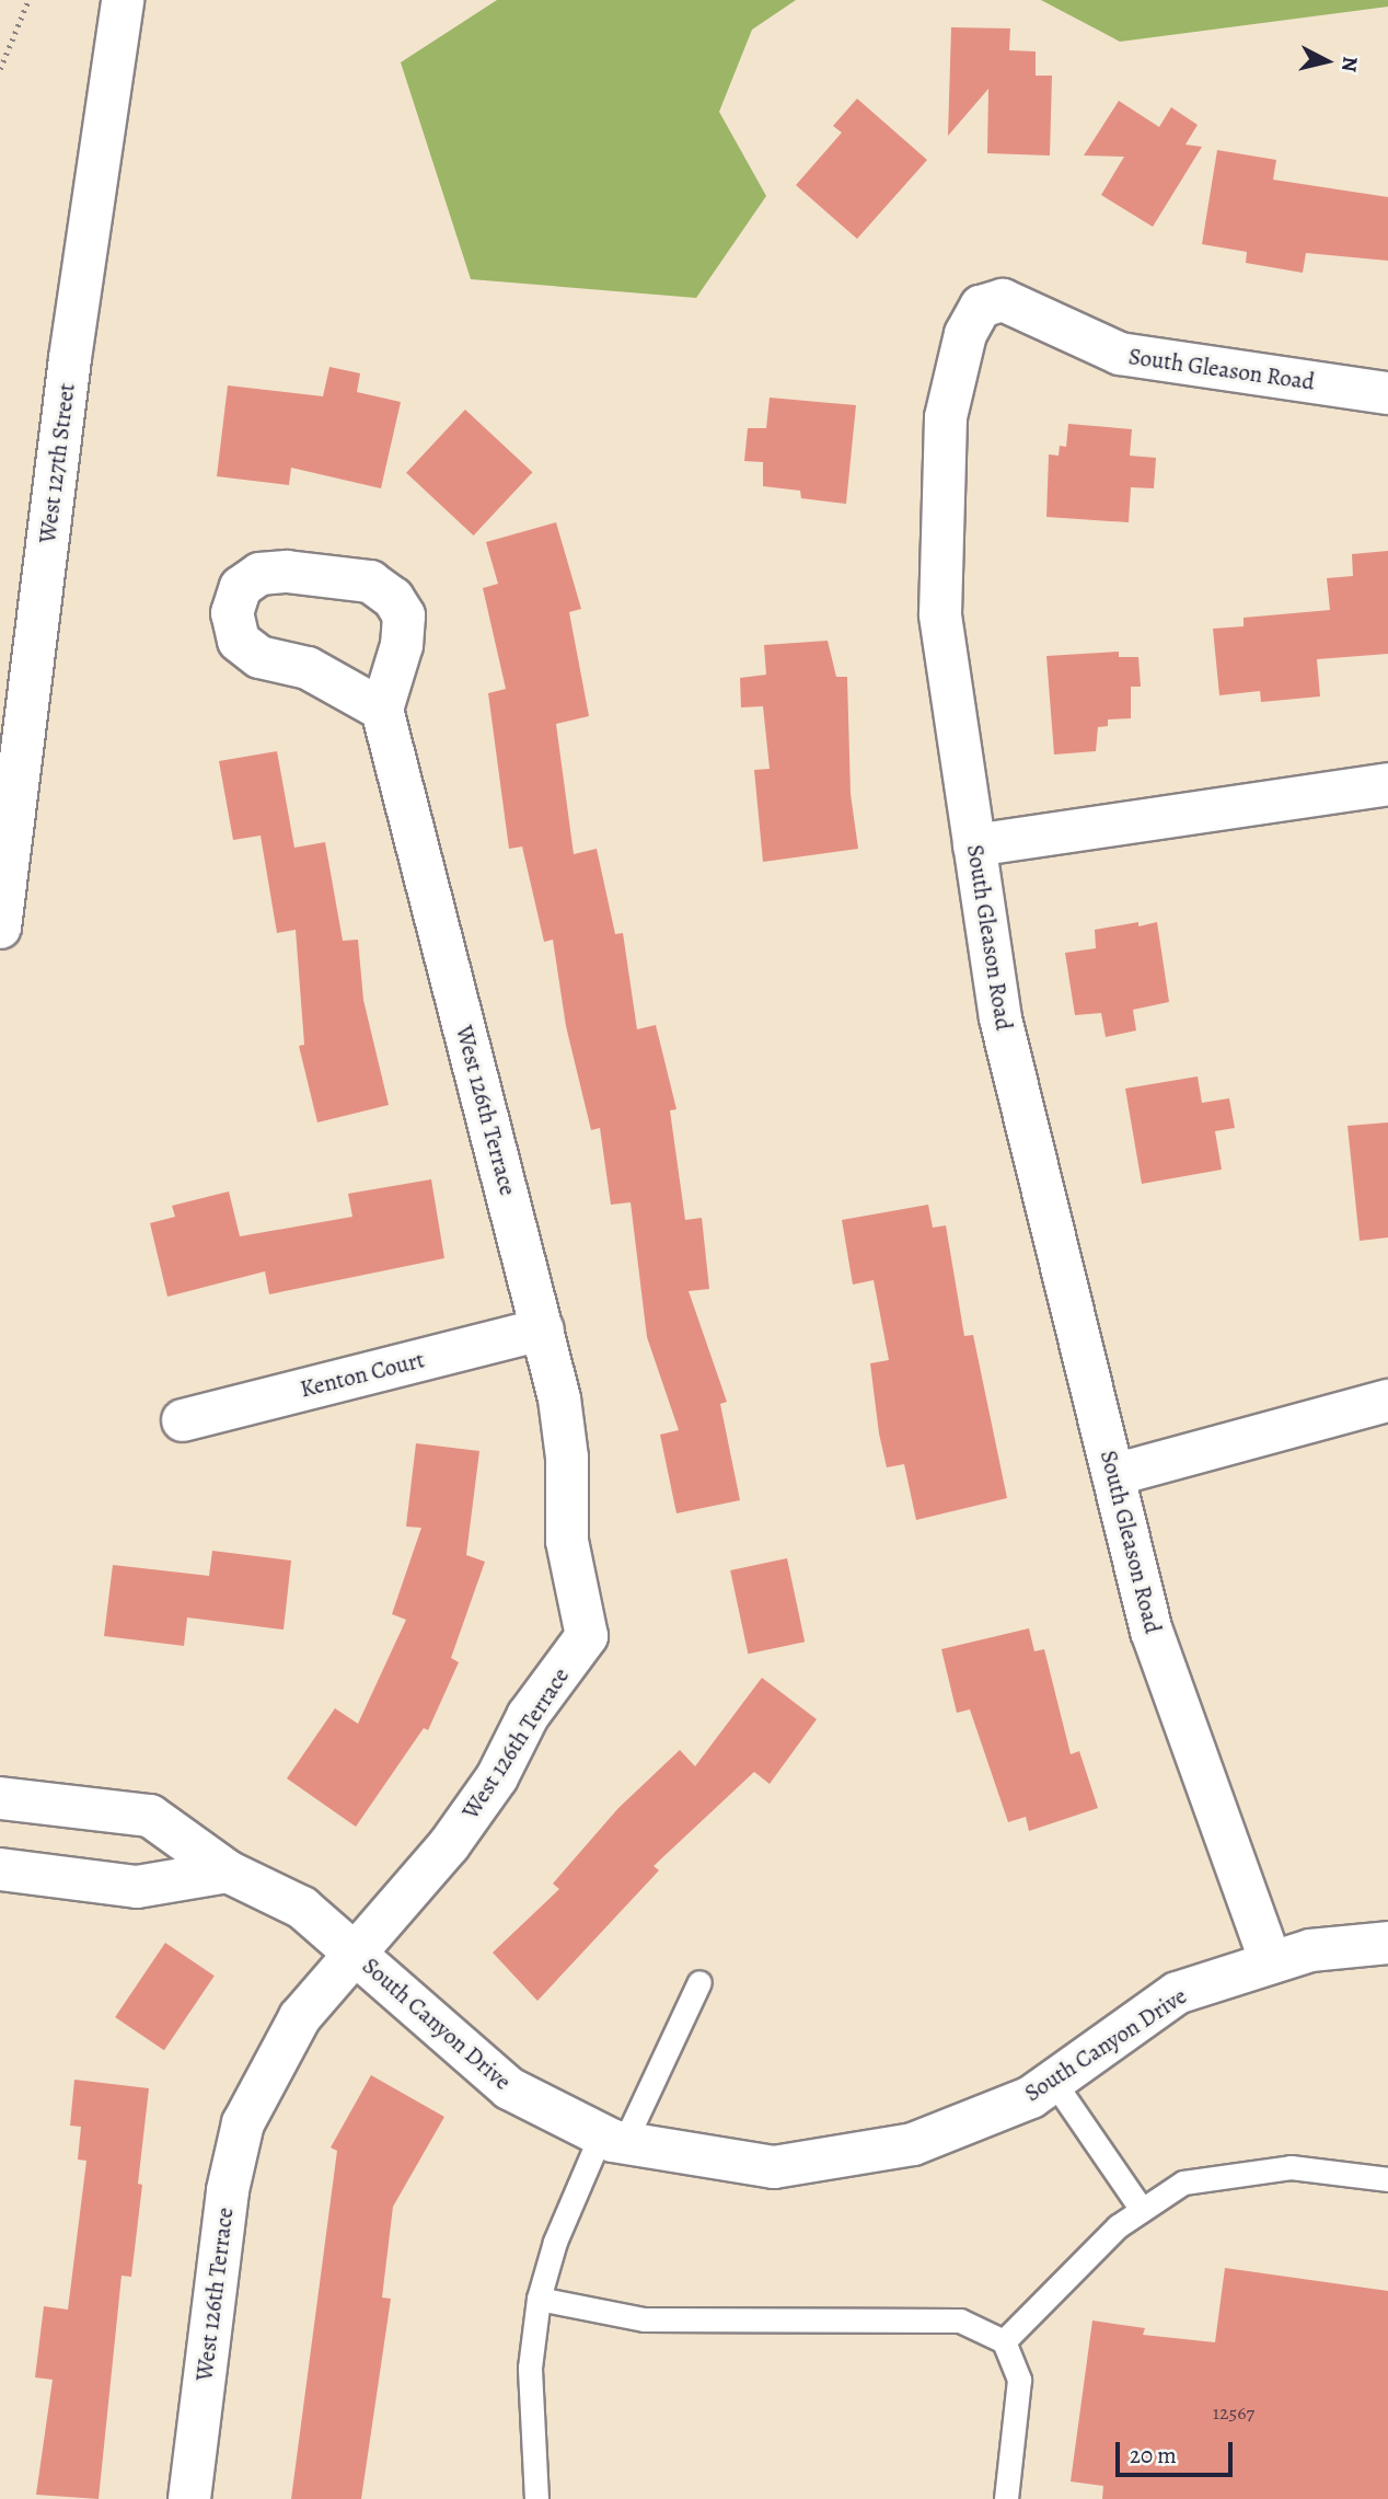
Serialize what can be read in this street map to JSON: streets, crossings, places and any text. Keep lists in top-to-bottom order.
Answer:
{
  "streets": {
    "street": [
      "South Gleason Road",
      "West 127th Street",
      "West 126th Terrace",
      "Kenton Court",
      "South Canyon Drive"
    ]
  },
  "crossings": [
    ["South Gleason Road", "South Canyon Drive"],
    ["West 126th Terrace", "Kenton Court"],
    ["West 126th Terrace", "South Canyon Drive"]
  ],
  "house_numbers": ["12567"],
  "scale_bar": "20 m",
  "north": "right"
}
